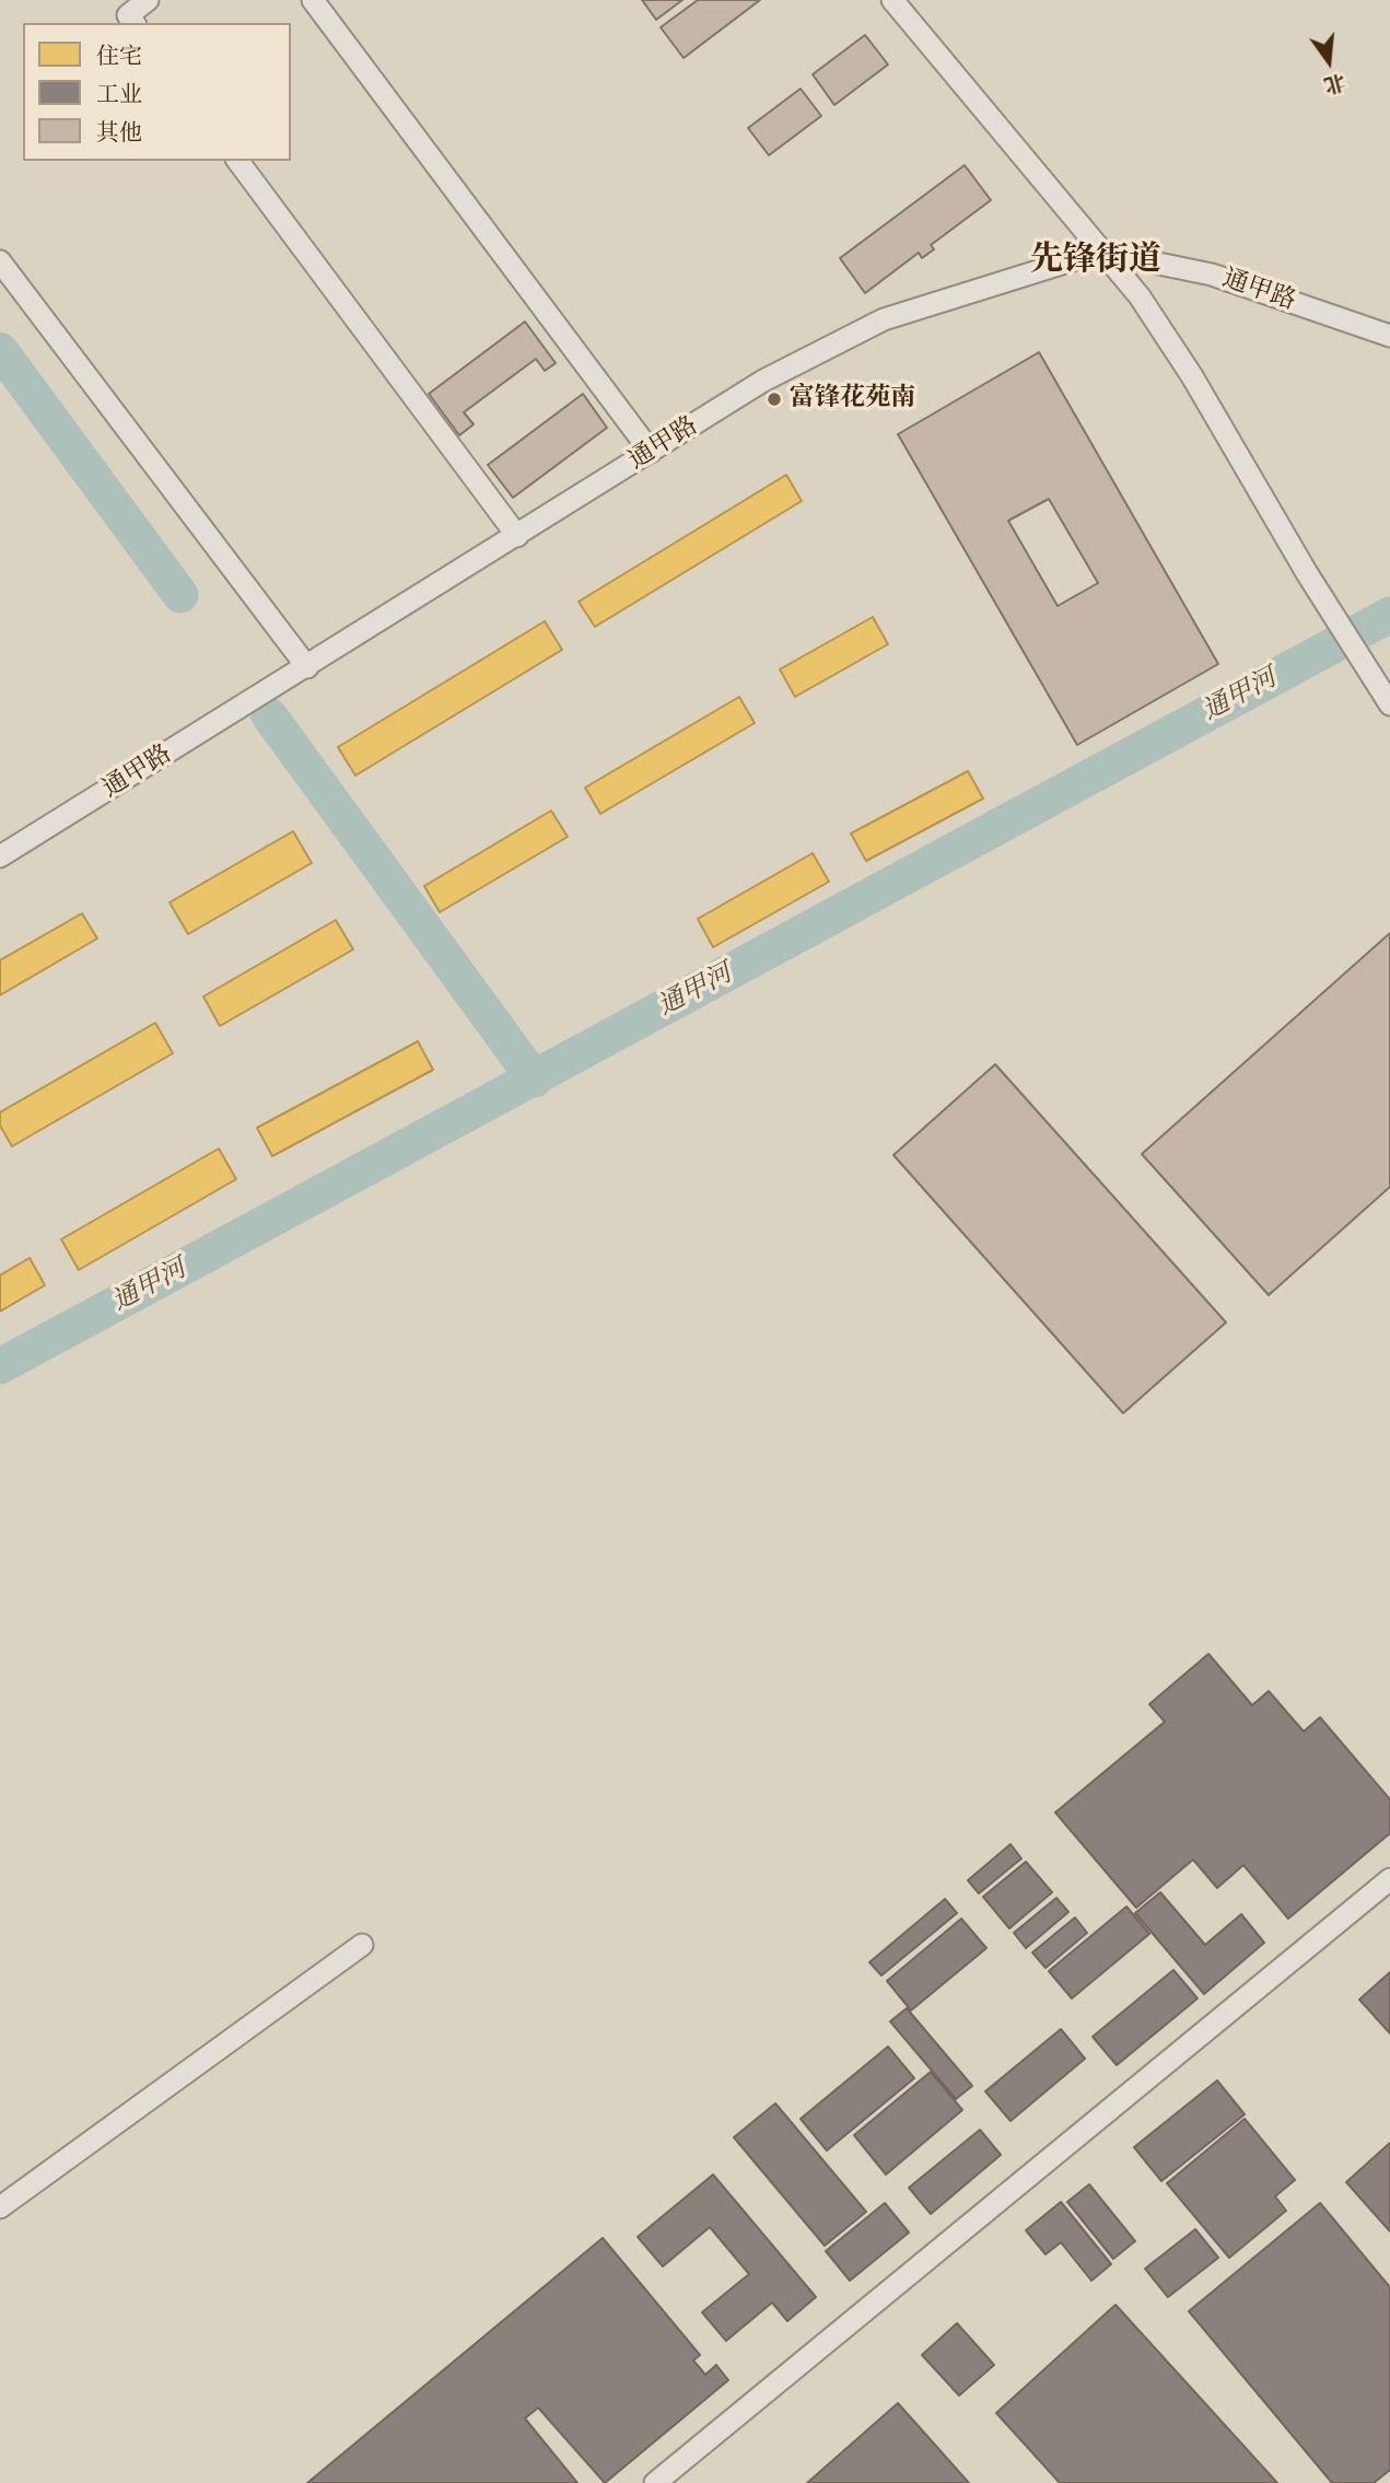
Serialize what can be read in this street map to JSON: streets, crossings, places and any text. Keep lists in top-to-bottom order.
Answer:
{
  "streets": {
    "street": ["通甲路"]
  },
  "districts": ["先锋街道"],
  "water": ["通甲河"],
  "places": ["富锋花苑南"],
  "legend": ["住宅", "工业", "其他"],
  "north": "bottom"
}
